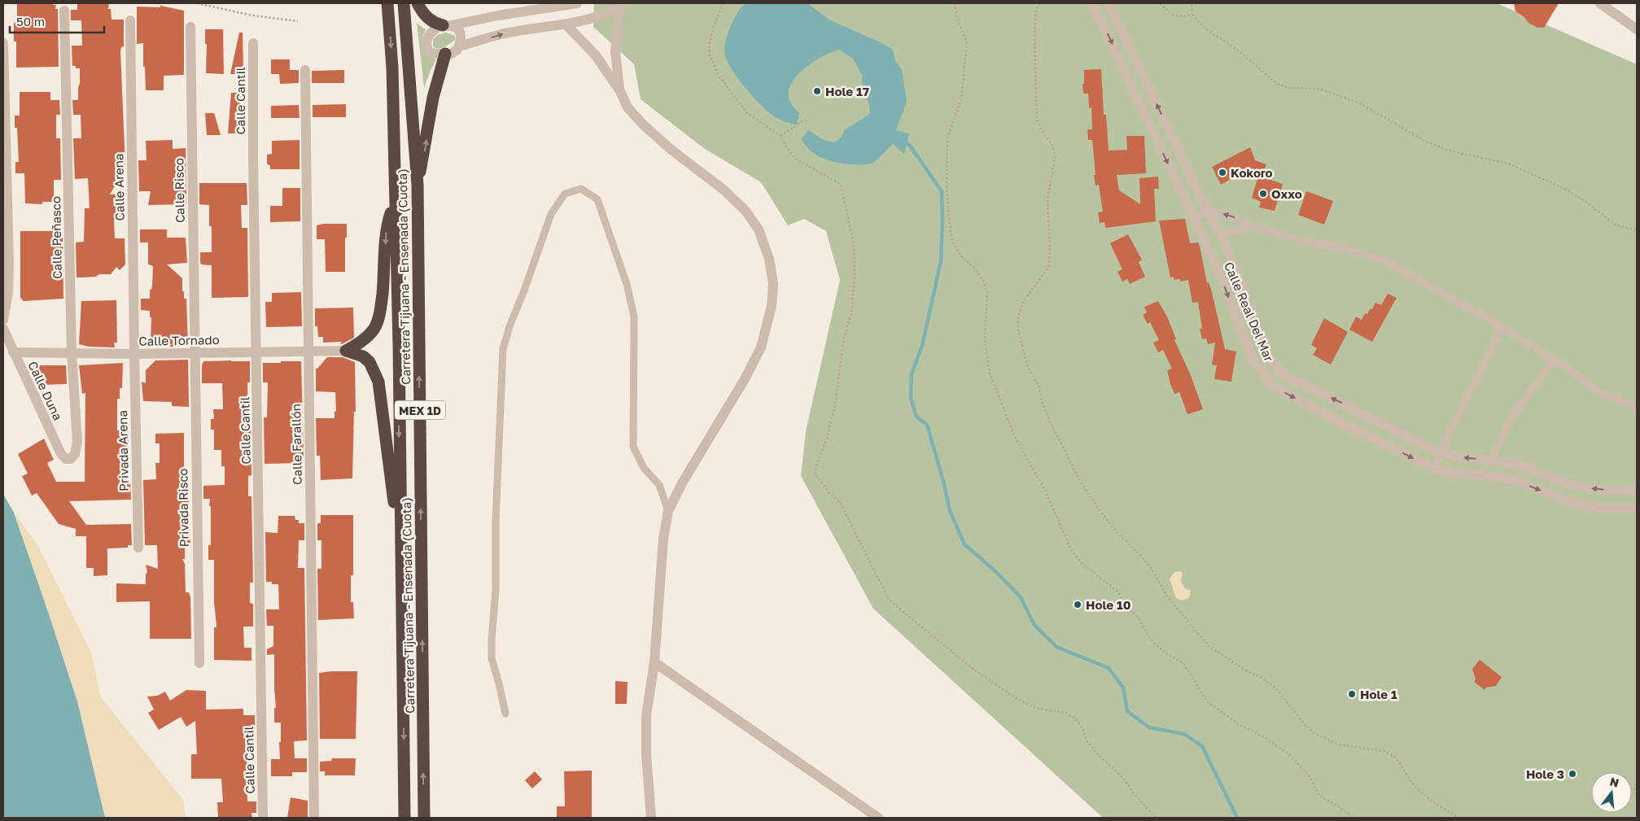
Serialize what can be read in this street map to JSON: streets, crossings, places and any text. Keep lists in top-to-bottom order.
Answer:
{
  "streets": {
    "highway": ["Carretera Tijuana - Ensenada (Cuota)", "MEX 1D"],
    "street": [
      "Calle Cantil",
      "Calle Arena",
      "Calle Risco",
      "Calle Peñasco",
      "Calle Real Del Mar",
      "Calle Tornado",
      "Calle Duna",
      "Calle Farallón",
      "Privada Arena",
      "Privada Risco"
    ]
  },
  "crossings": [
    ["Calle Cantil", "Calle Tornado"],
    ["Calle Arena", "Calle Tornado"],
    ["Calle Arena", "Privada Arena"],
    ["Calle Risco", "Calle Tornado"],
    ["Calle Risco", "Privada Risco"],
    ["Calle Peñasco", "Calle Tornado"],
    ["Calle Peñasco", "Calle Duna"],
    ["Calle Tornado", "Calle Duna"],
    ["Calle Tornado", "Calle Farallón"],
    ["Calle Tornado", "Privada Arena"],
    ["Calle Tornado", "Privada Risco"]
  ],
  "places": [
    "Hole 17",
    "Kokoro",
    "Oxxo",
    "Hole 10",
    "Hole 1",
    "Hole 3"
  ],
  "scale_bar": "50 m",
  "north": "top"
}
